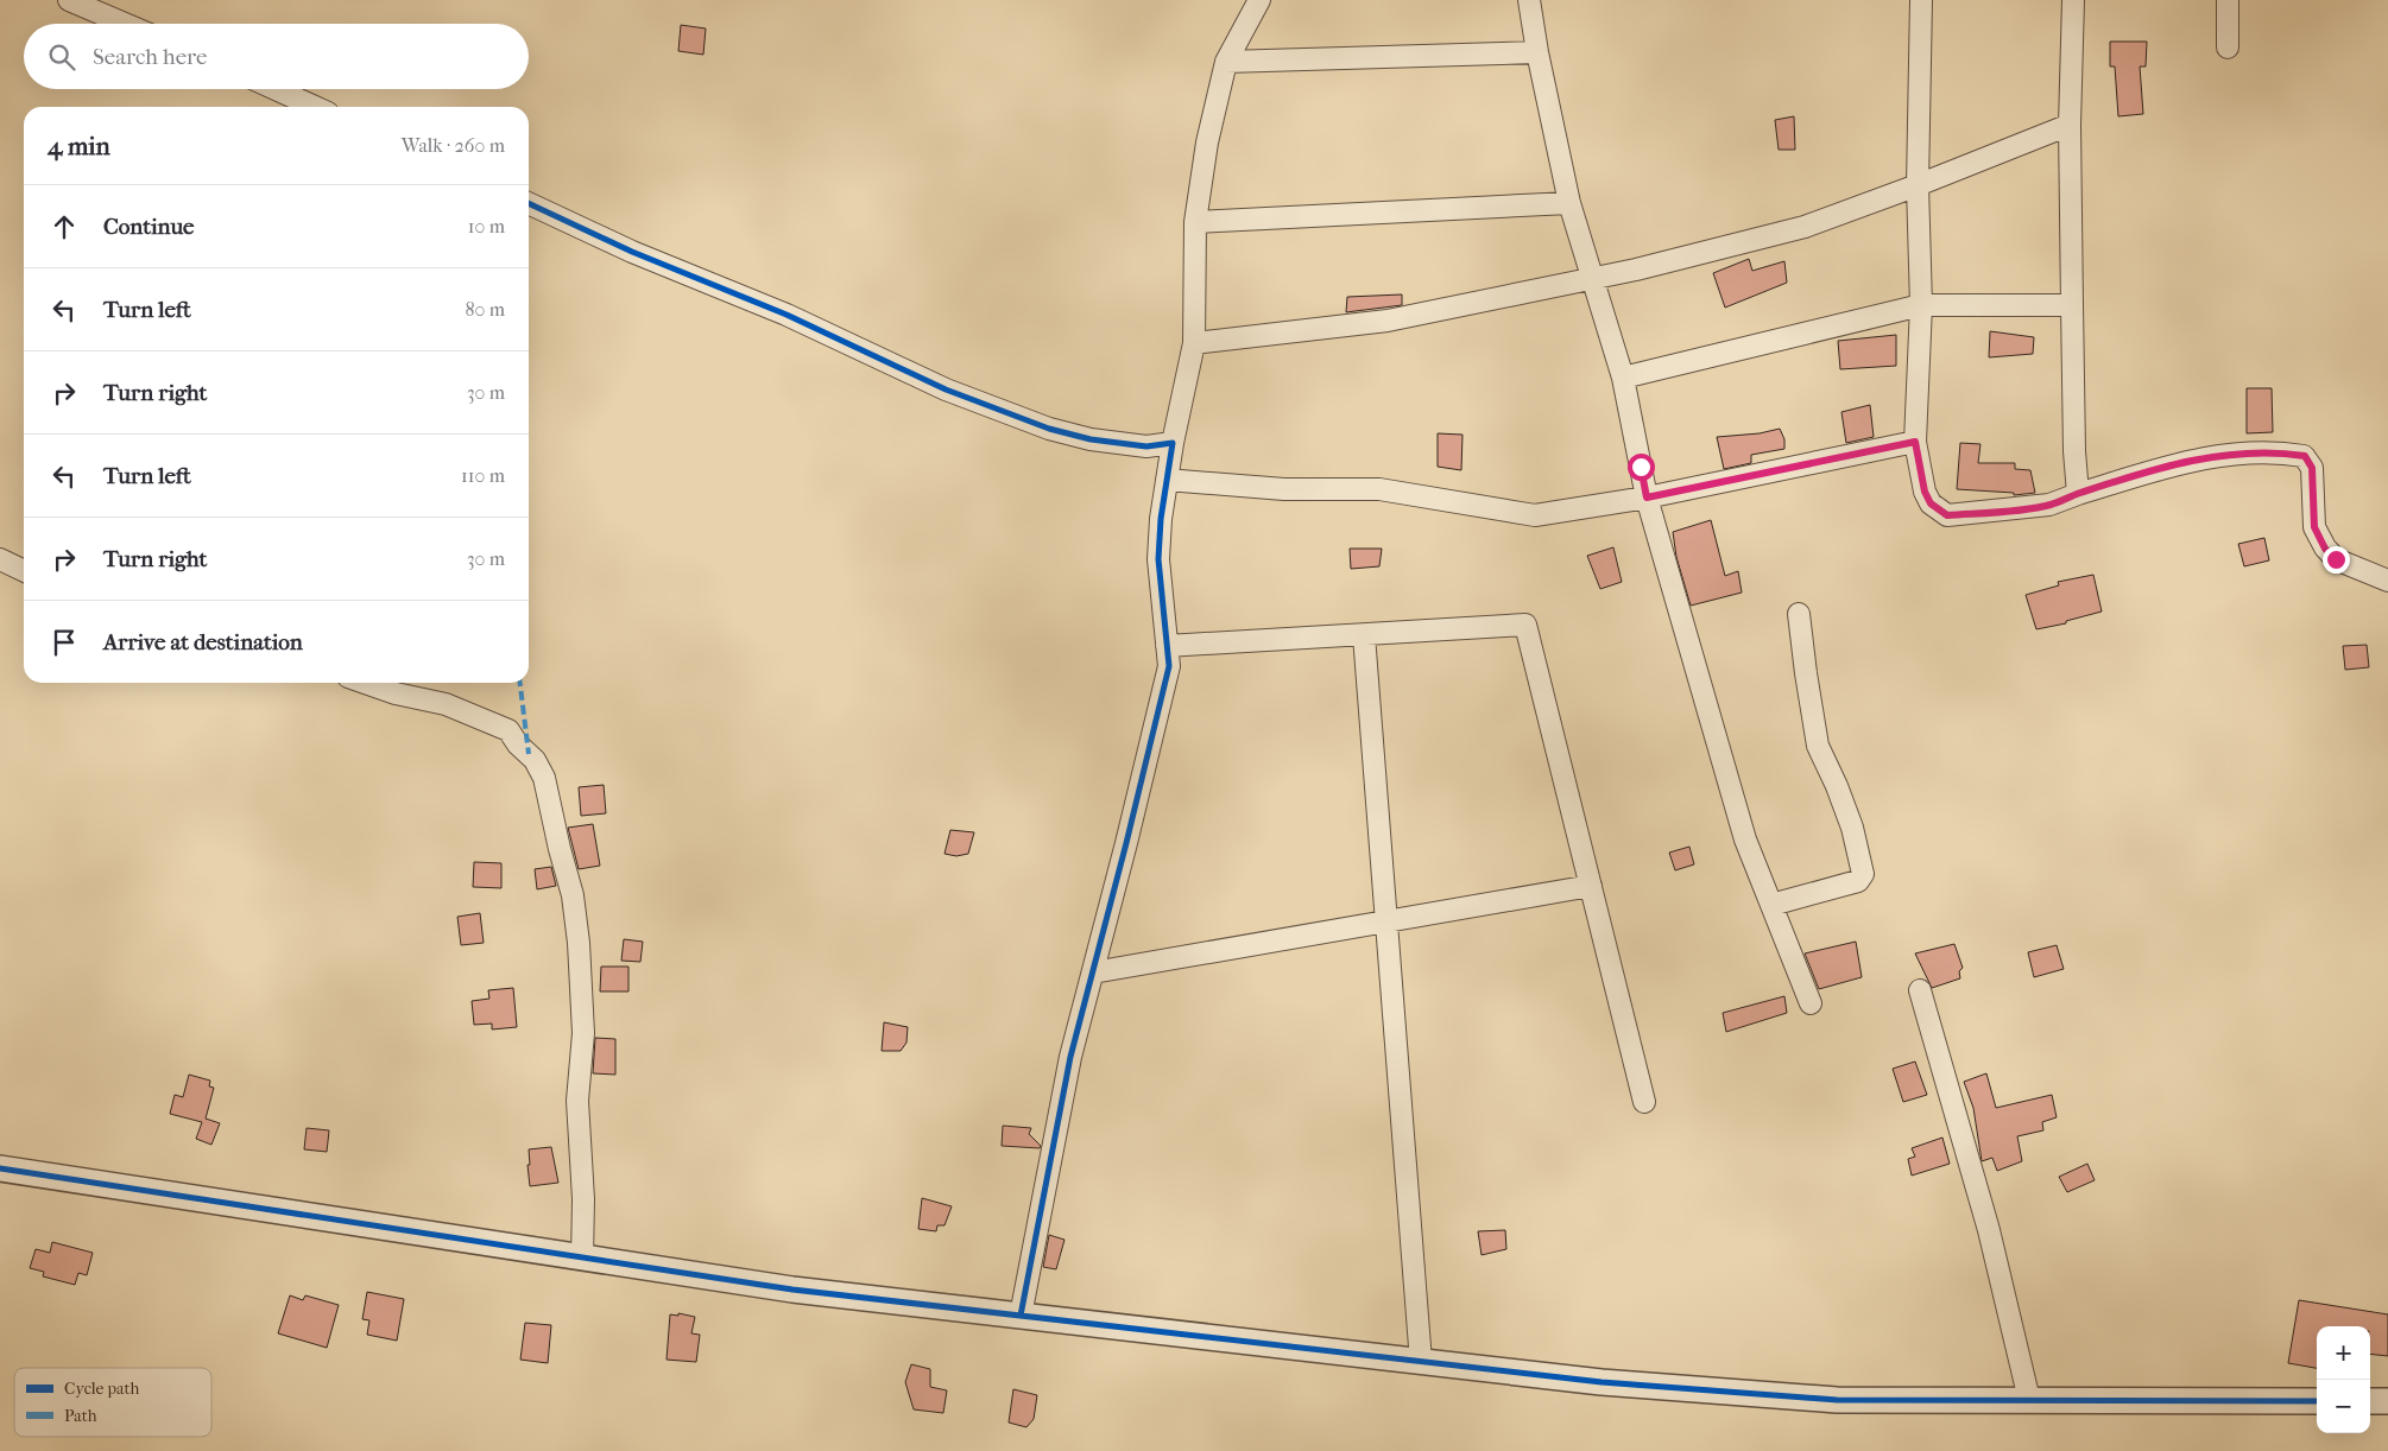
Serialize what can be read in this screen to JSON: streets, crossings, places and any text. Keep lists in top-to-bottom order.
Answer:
{
  "legend": ["Cycle path", "Path"],
  "page": {
    "search": "Search here",
    "heading": ["4 min", "Walk · 260 m"],
    "list": [
      ["Continue", "10 m"],
      ["Turn left", "80 m"],
      ["Turn right", "30 m"],
      ["Turn left", "110 m"],
      ["Turn right", "30 m"],
      "Arrive at destination"
    ],
    "map_buttons": ["+", "−"]
  }
}
